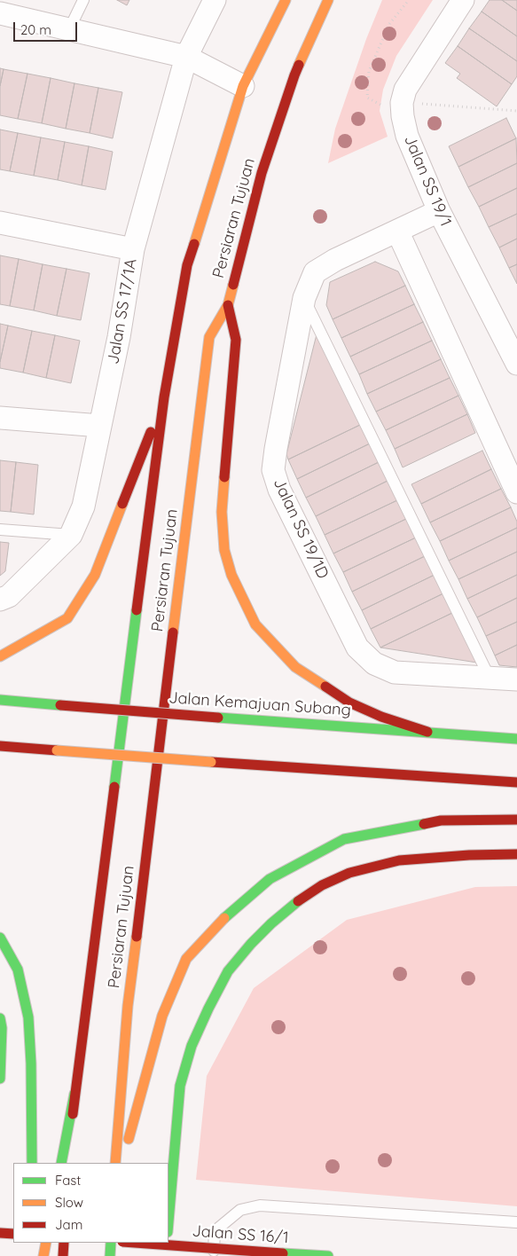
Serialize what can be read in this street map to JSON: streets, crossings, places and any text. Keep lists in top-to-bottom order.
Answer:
{
  "streets": {
    "main road": ["Persiaran Tujuan", "Jalan Kemajuan Subang", "Jalan SS 16/1"],
    "street": ["Jalan SS 19/1", "Jalan SS 17/1A", "Jalan SS 19/1D"]
  },
  "crossings": [
    ["Jalan SS 19/1", "Jalan SS 19/1D"]
  ],
  "legend": ["Fast", "Slow", "Jam"],
  "scale_bar": "20 m"
}
